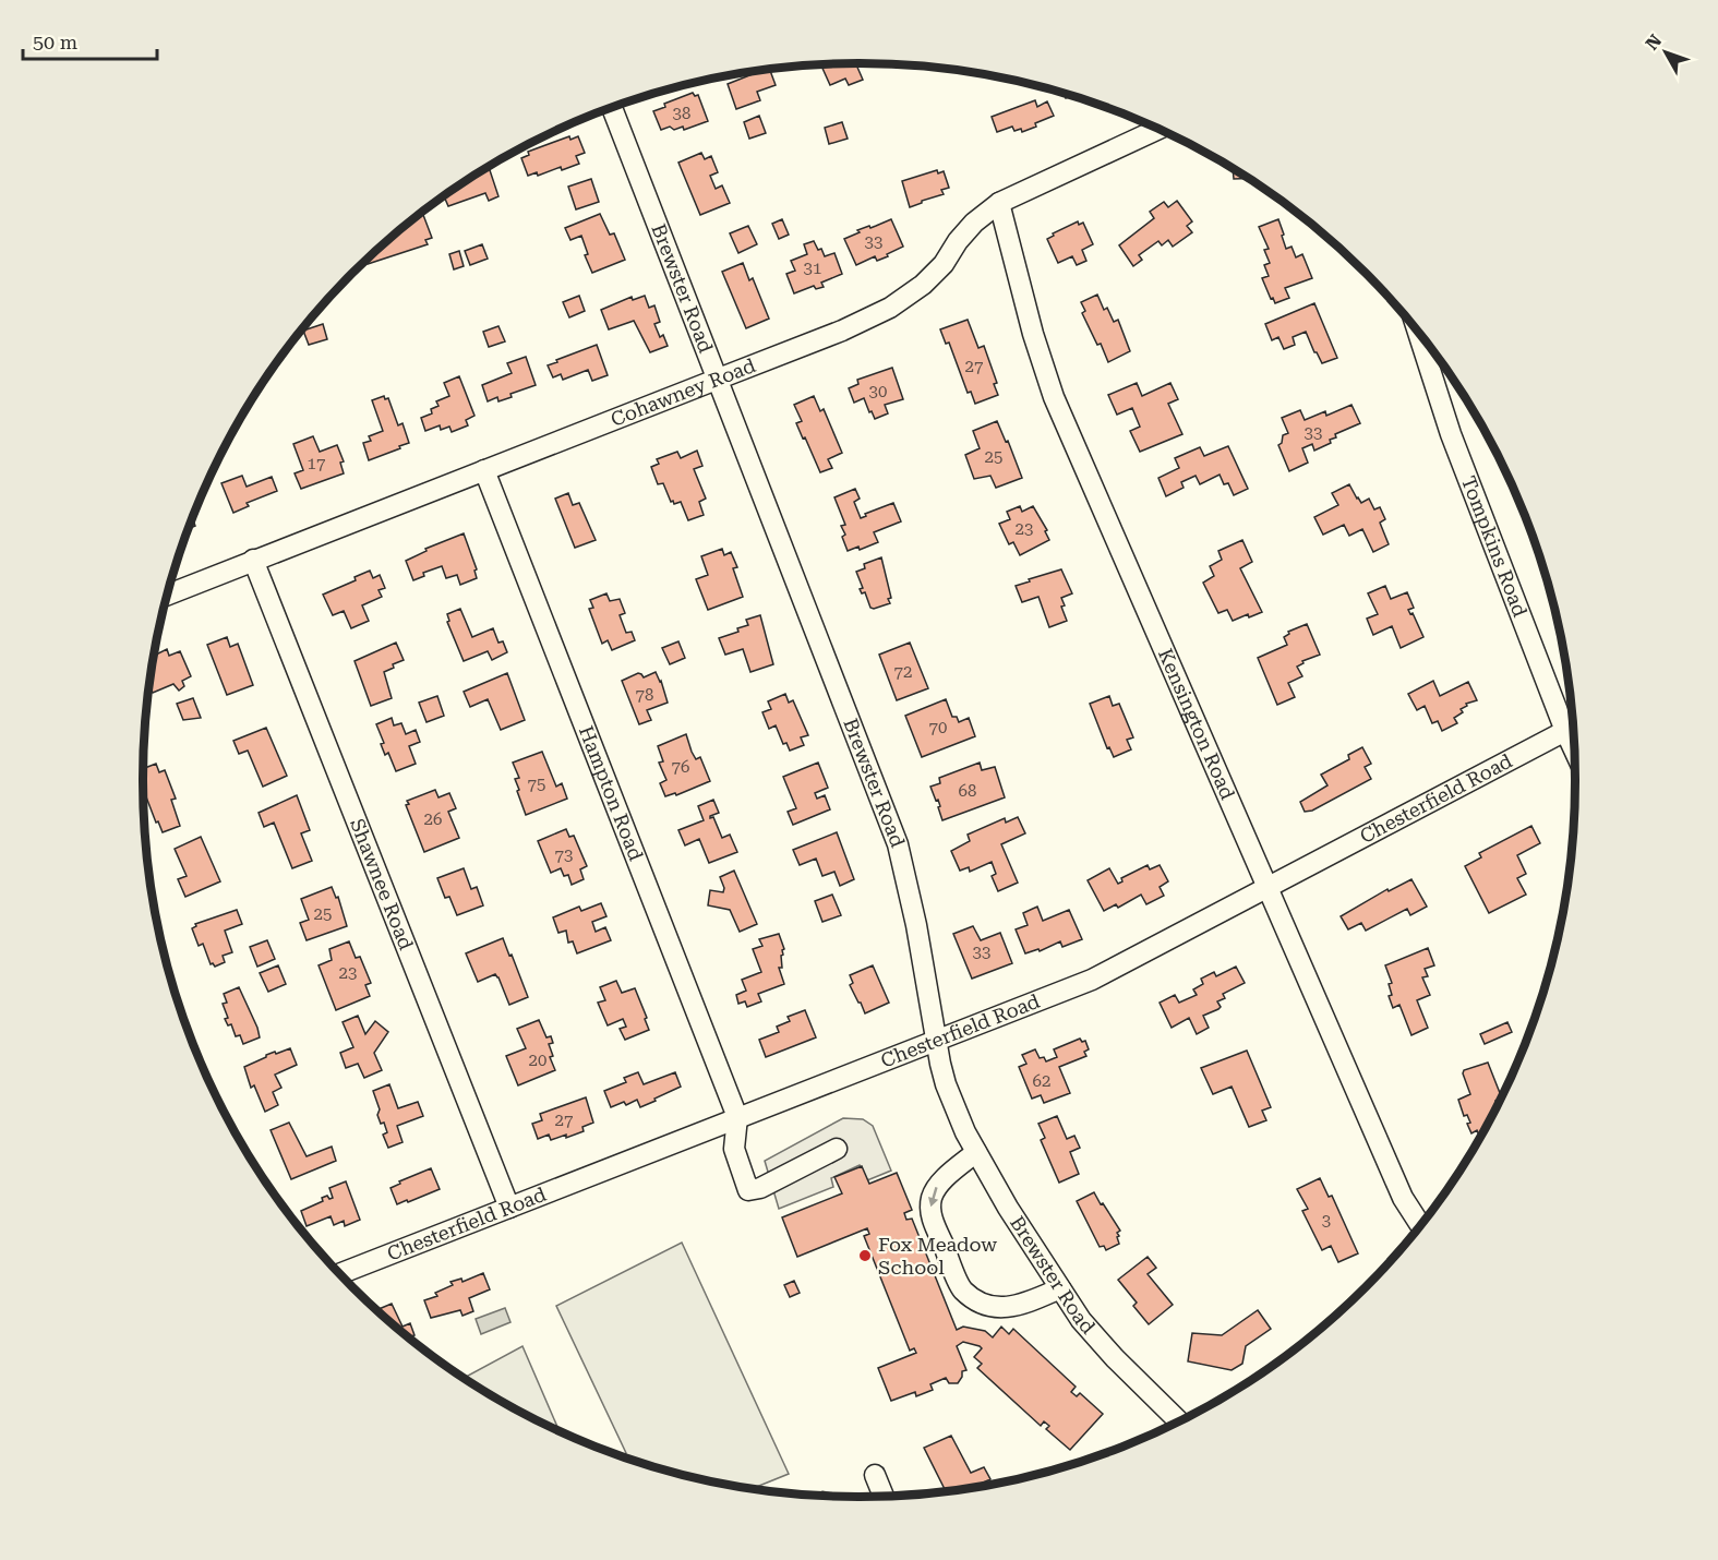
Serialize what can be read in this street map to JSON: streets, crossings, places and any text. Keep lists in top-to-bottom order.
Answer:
{
  "streets": {
    "street": [
      "Brewster Road",
      "Cohawney Road",
      "Tompkins Road",
      "Kensington Road",
      "Hampton Road",
      "Chesterfield Road",
      "Shawnee Road"
    ]
  },
  "crossings": [
    ["Brewster Road", "Cohawney Road"],
    ["Brewster Road", "Chesterfield Road"],
    ["Cohawney Road", "Kensington Road"],
    ["Cohawney Road", "Hampton Road"],
    ["Cohawney Road", "Shawnee Road"],
    ["Tompkins Road", "Chesterfield Road"],
    ["Kensington Road", "Chesterfield Road"],
    ["Hampton Road", "Chesterfield Road"],
    ["Chesterfield Road", "Shawnee Road"]
  ],
  "places": ["Fox Meadow School"],
  "house_numbers": [
    "38",
    "33",
    "31",
    "27",
    "30",
    "33",
    "25",
    "17",
    "23",
    "72",
    "78",
    "70",
    "76",
    "75",
    "68",
    "26",
    "73",
    "25",
    "33",
    "23",
    "20",
    "62",
    "27",
    "3"
  ],
  "scale_bar": "50 m",
  "north": "top left"
}
